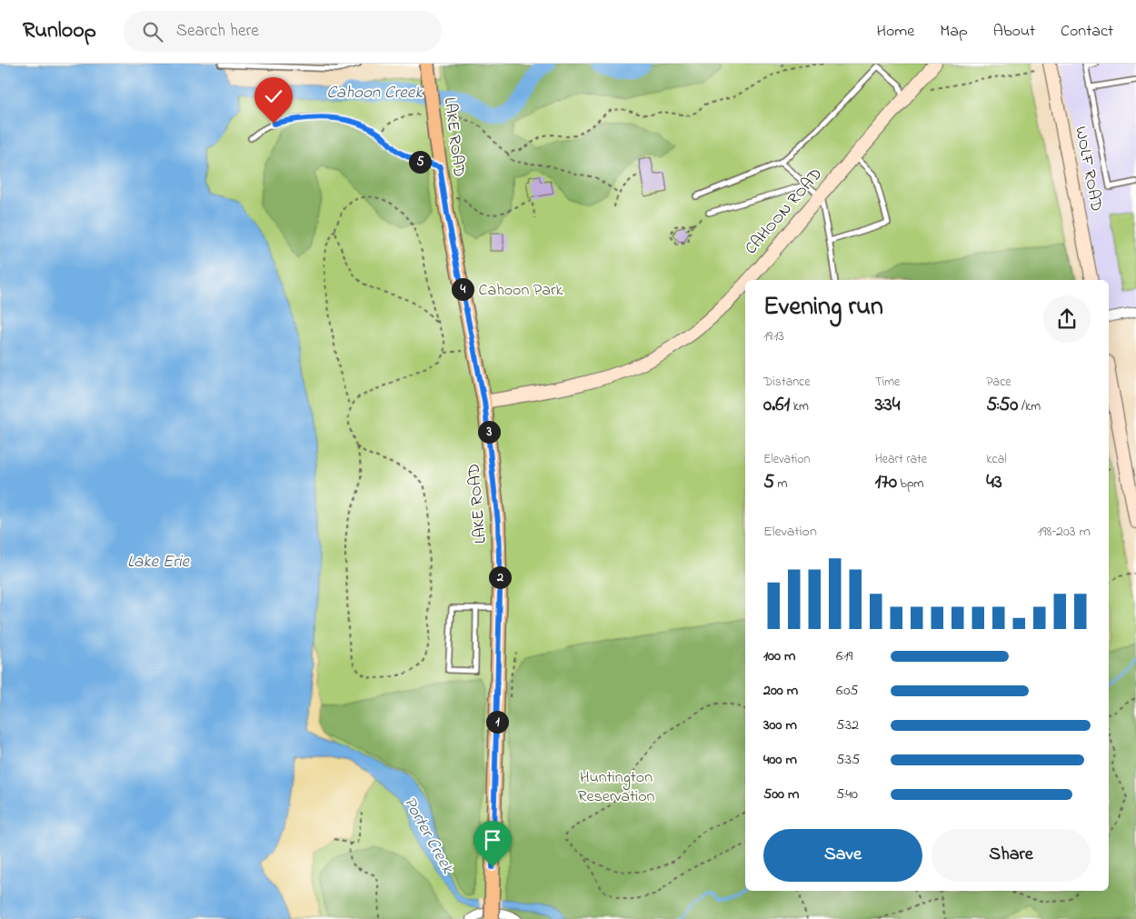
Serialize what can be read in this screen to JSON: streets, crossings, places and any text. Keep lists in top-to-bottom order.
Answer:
{
  "streets": {
    "main road": ["LAKE ROAD"],
    "street": ["WOLF ROAD", "CAHOON ROAD"]
  },
  "crossings": [
    ["LAKE ROAD", "CAHOON ROAD"]
  ],
  "water": ["Cahoon Creek", "Lake Erie", "Porter Creek"],
  "parks": ["Cahoon Park", "Huntington Reservation"],
  "page": {
    "header": "Runloop",
    "search": "Search here",
    "nav": [
      "Home",
      "Map",
      "About",
      "Contact"
    ],
    "pins": [
      "5",
      "4",
      "3",
      "2",
      "1"
    ],
    "heading": ["Evening run", "19:13"],
    "stats": [
      ["Distance", "0.61 km"],
      ["Time", "3:34"],
      ["Pace", "5:50 /km"],
      ["Elevation", "5 m"],
      ["Heart rate", "170 bpm"],
      ["kcal", "43"]
    ],
    "chart": ["Elevation", "198–203 m"],
    "list": [
      {
        "name": "100 m",
        "note": "6:19"
      },
      {
        "name": "200 m",
        "note": "6:05"
      },
      {
        "name": "300 m",
        "note": "5:32"
      },
      {
        "name": "400 m",
        "note": "5:35"
      },
      {
        "name": "500 m",
        "note": "5:40"
      }
    ],
    "buttons": ["Save", "Share"]
  }
}
